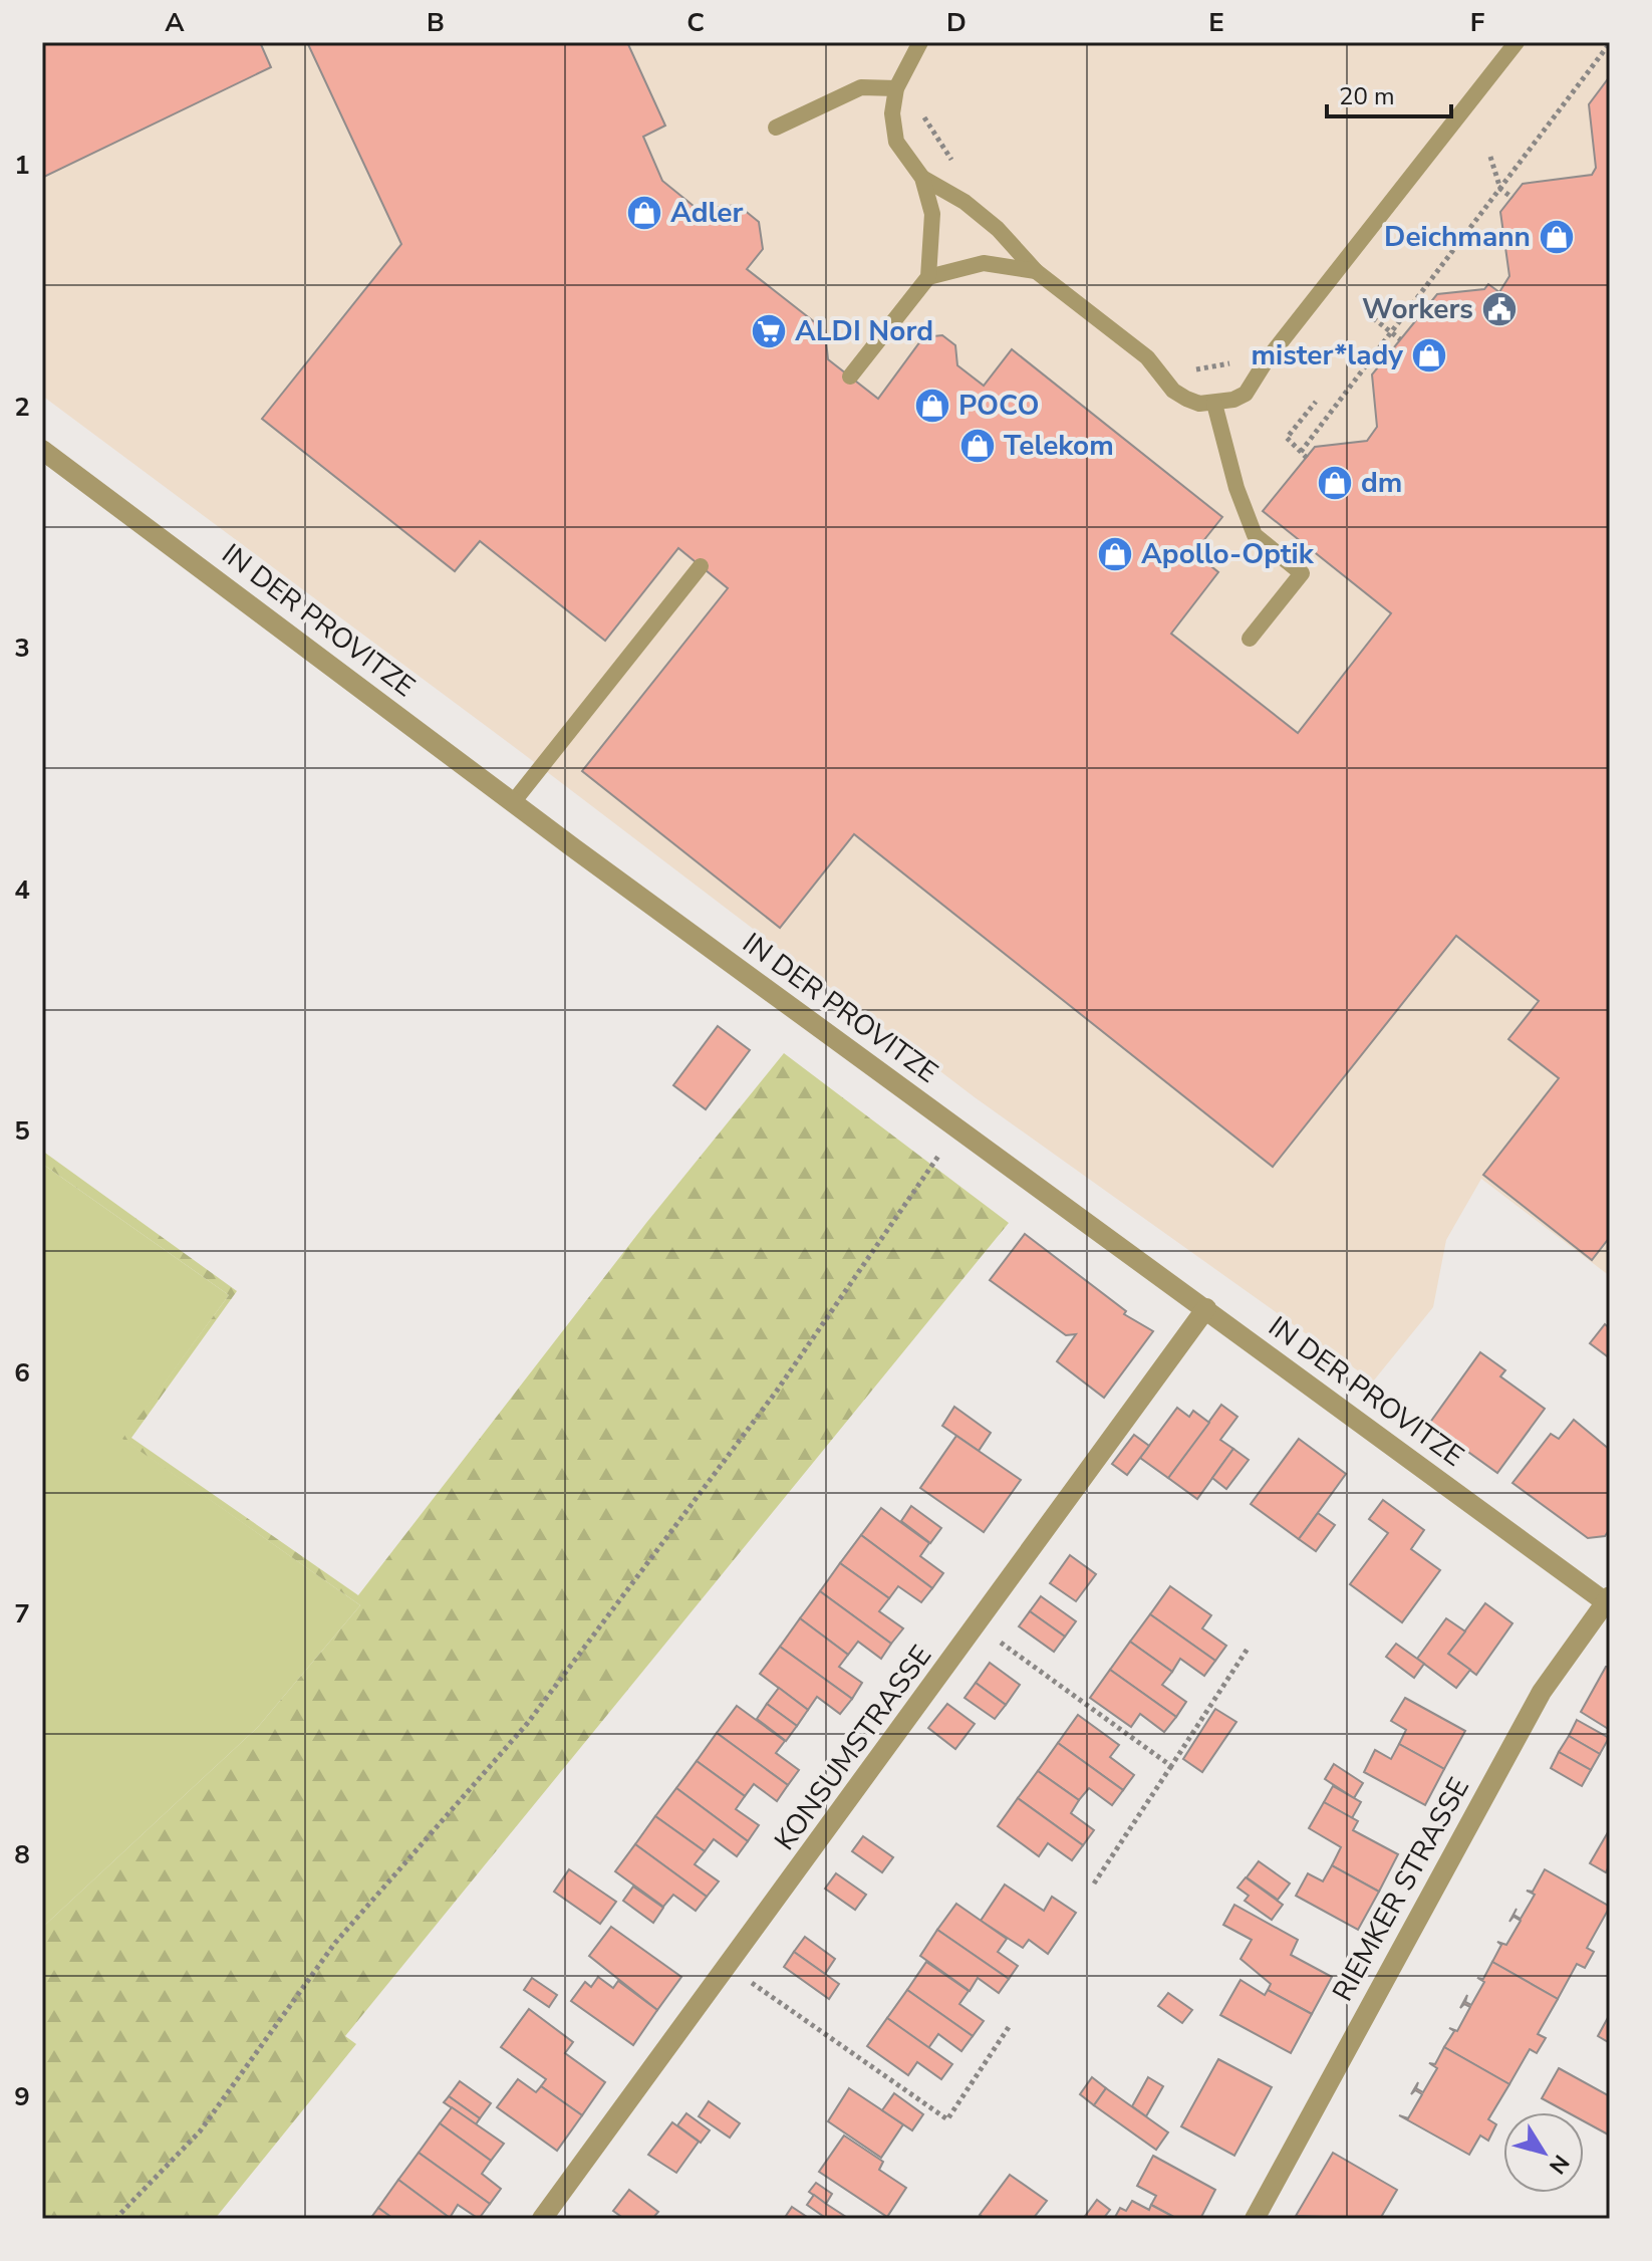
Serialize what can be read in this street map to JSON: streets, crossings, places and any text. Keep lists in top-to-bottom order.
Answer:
{
  "streets": {
    "street": ["IN DER PROVITZE", "KONSUMSTRASSE", "RIEMKER STRASSE"]
  },
  "crossings": [
    ["IN DER PROVITZE", "KONSUMSTRASSE"],
    ["IN DER PROVITZE", "RIEMKER STRASSE"]
  ],
  "places": {
    "shop": [
      "Adler",
      "Deichmann",
      "mister*lady",
      "POCO",
      "Telekom",
      "dm",
      "Apollo-Optik"
    ],
    "public building": ["Workers"],
    "supermarket": ["ALDI Nord"]
  },
  "scale_bar": "20 m",
  "north": "bottom right",
  "grid": {
    "columns": [
      "A",
      "B",
      "C",
      "D",
      "E",
      "F"
    ],
    "rows": [
      "1",
      "2",
      "3",
      "4",
      "5",
      "6",
      "7",
      "8",
      "9"
    ]
  }
}
